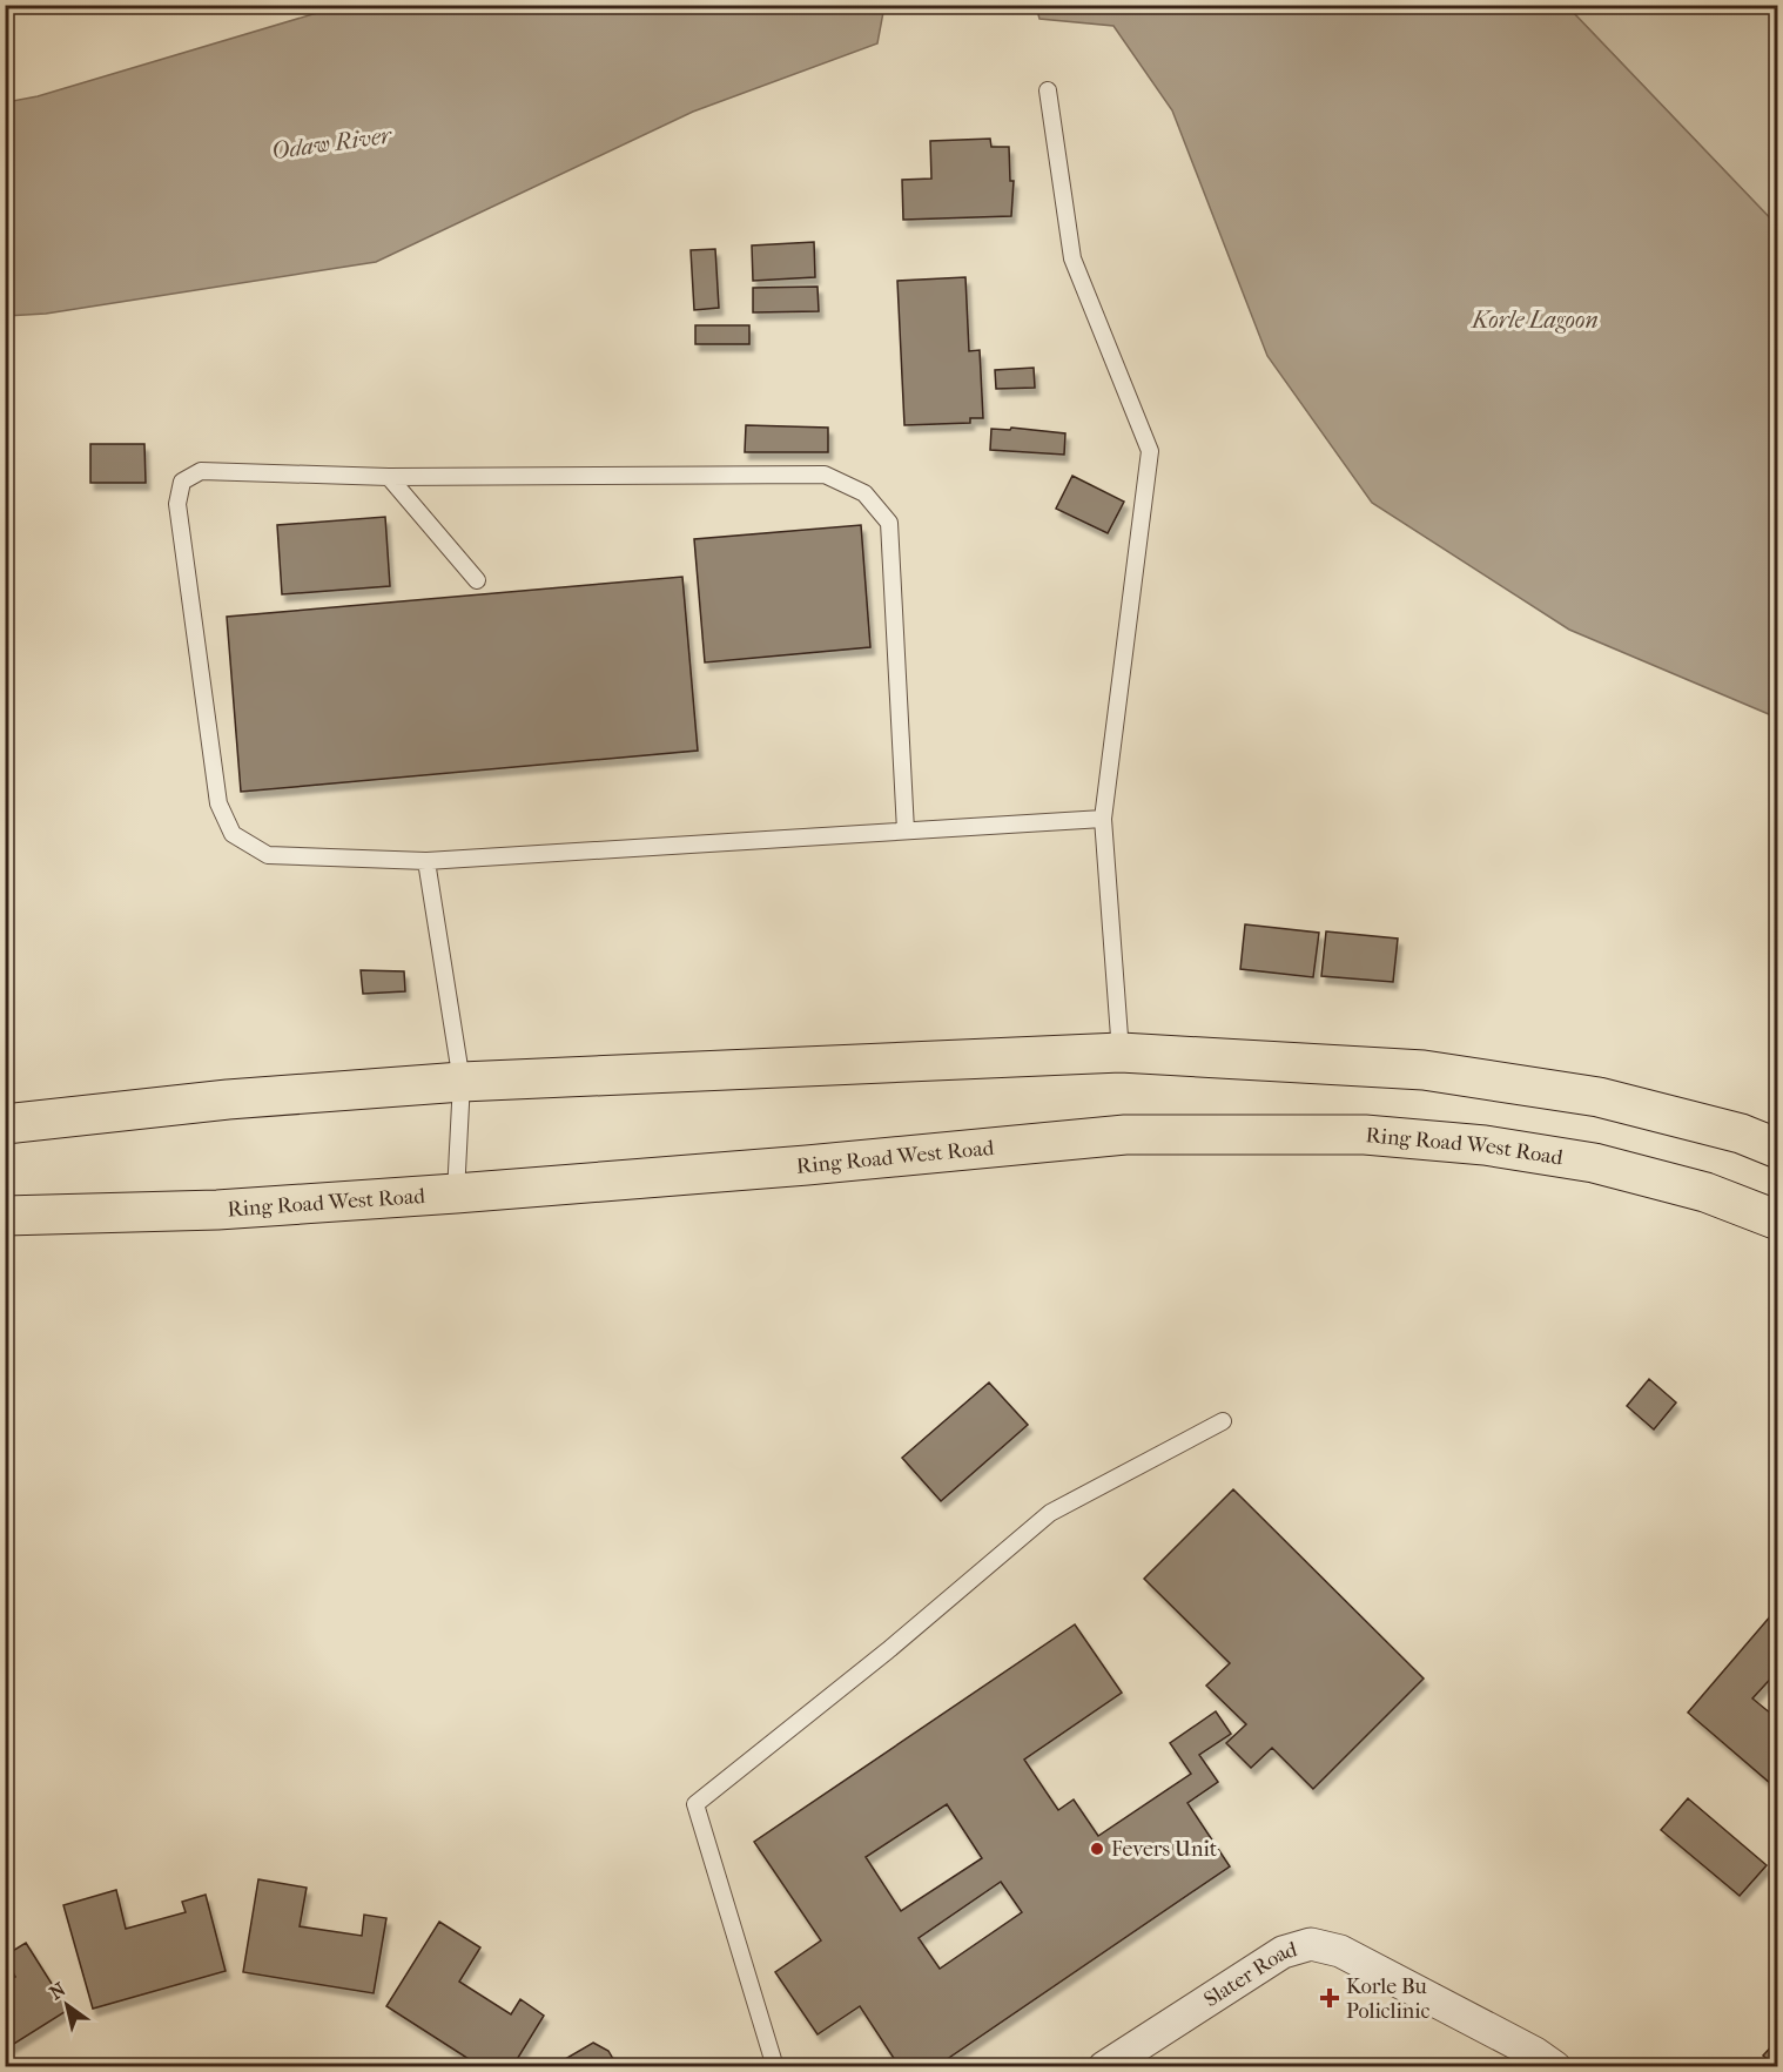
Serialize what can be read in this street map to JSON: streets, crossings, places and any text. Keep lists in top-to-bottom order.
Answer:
{
  "streets": {
    "main road": ["Ring Road West Road"],
    "street": ["Slater Road"]
  },
  "water": ["Odaw River", "Korle Lagoon"],
  "places": {
    "other": ["Fevers Unit"],
    "health": ["Korle Bu Policlinic"]
  },
  "north": "top left"
}
